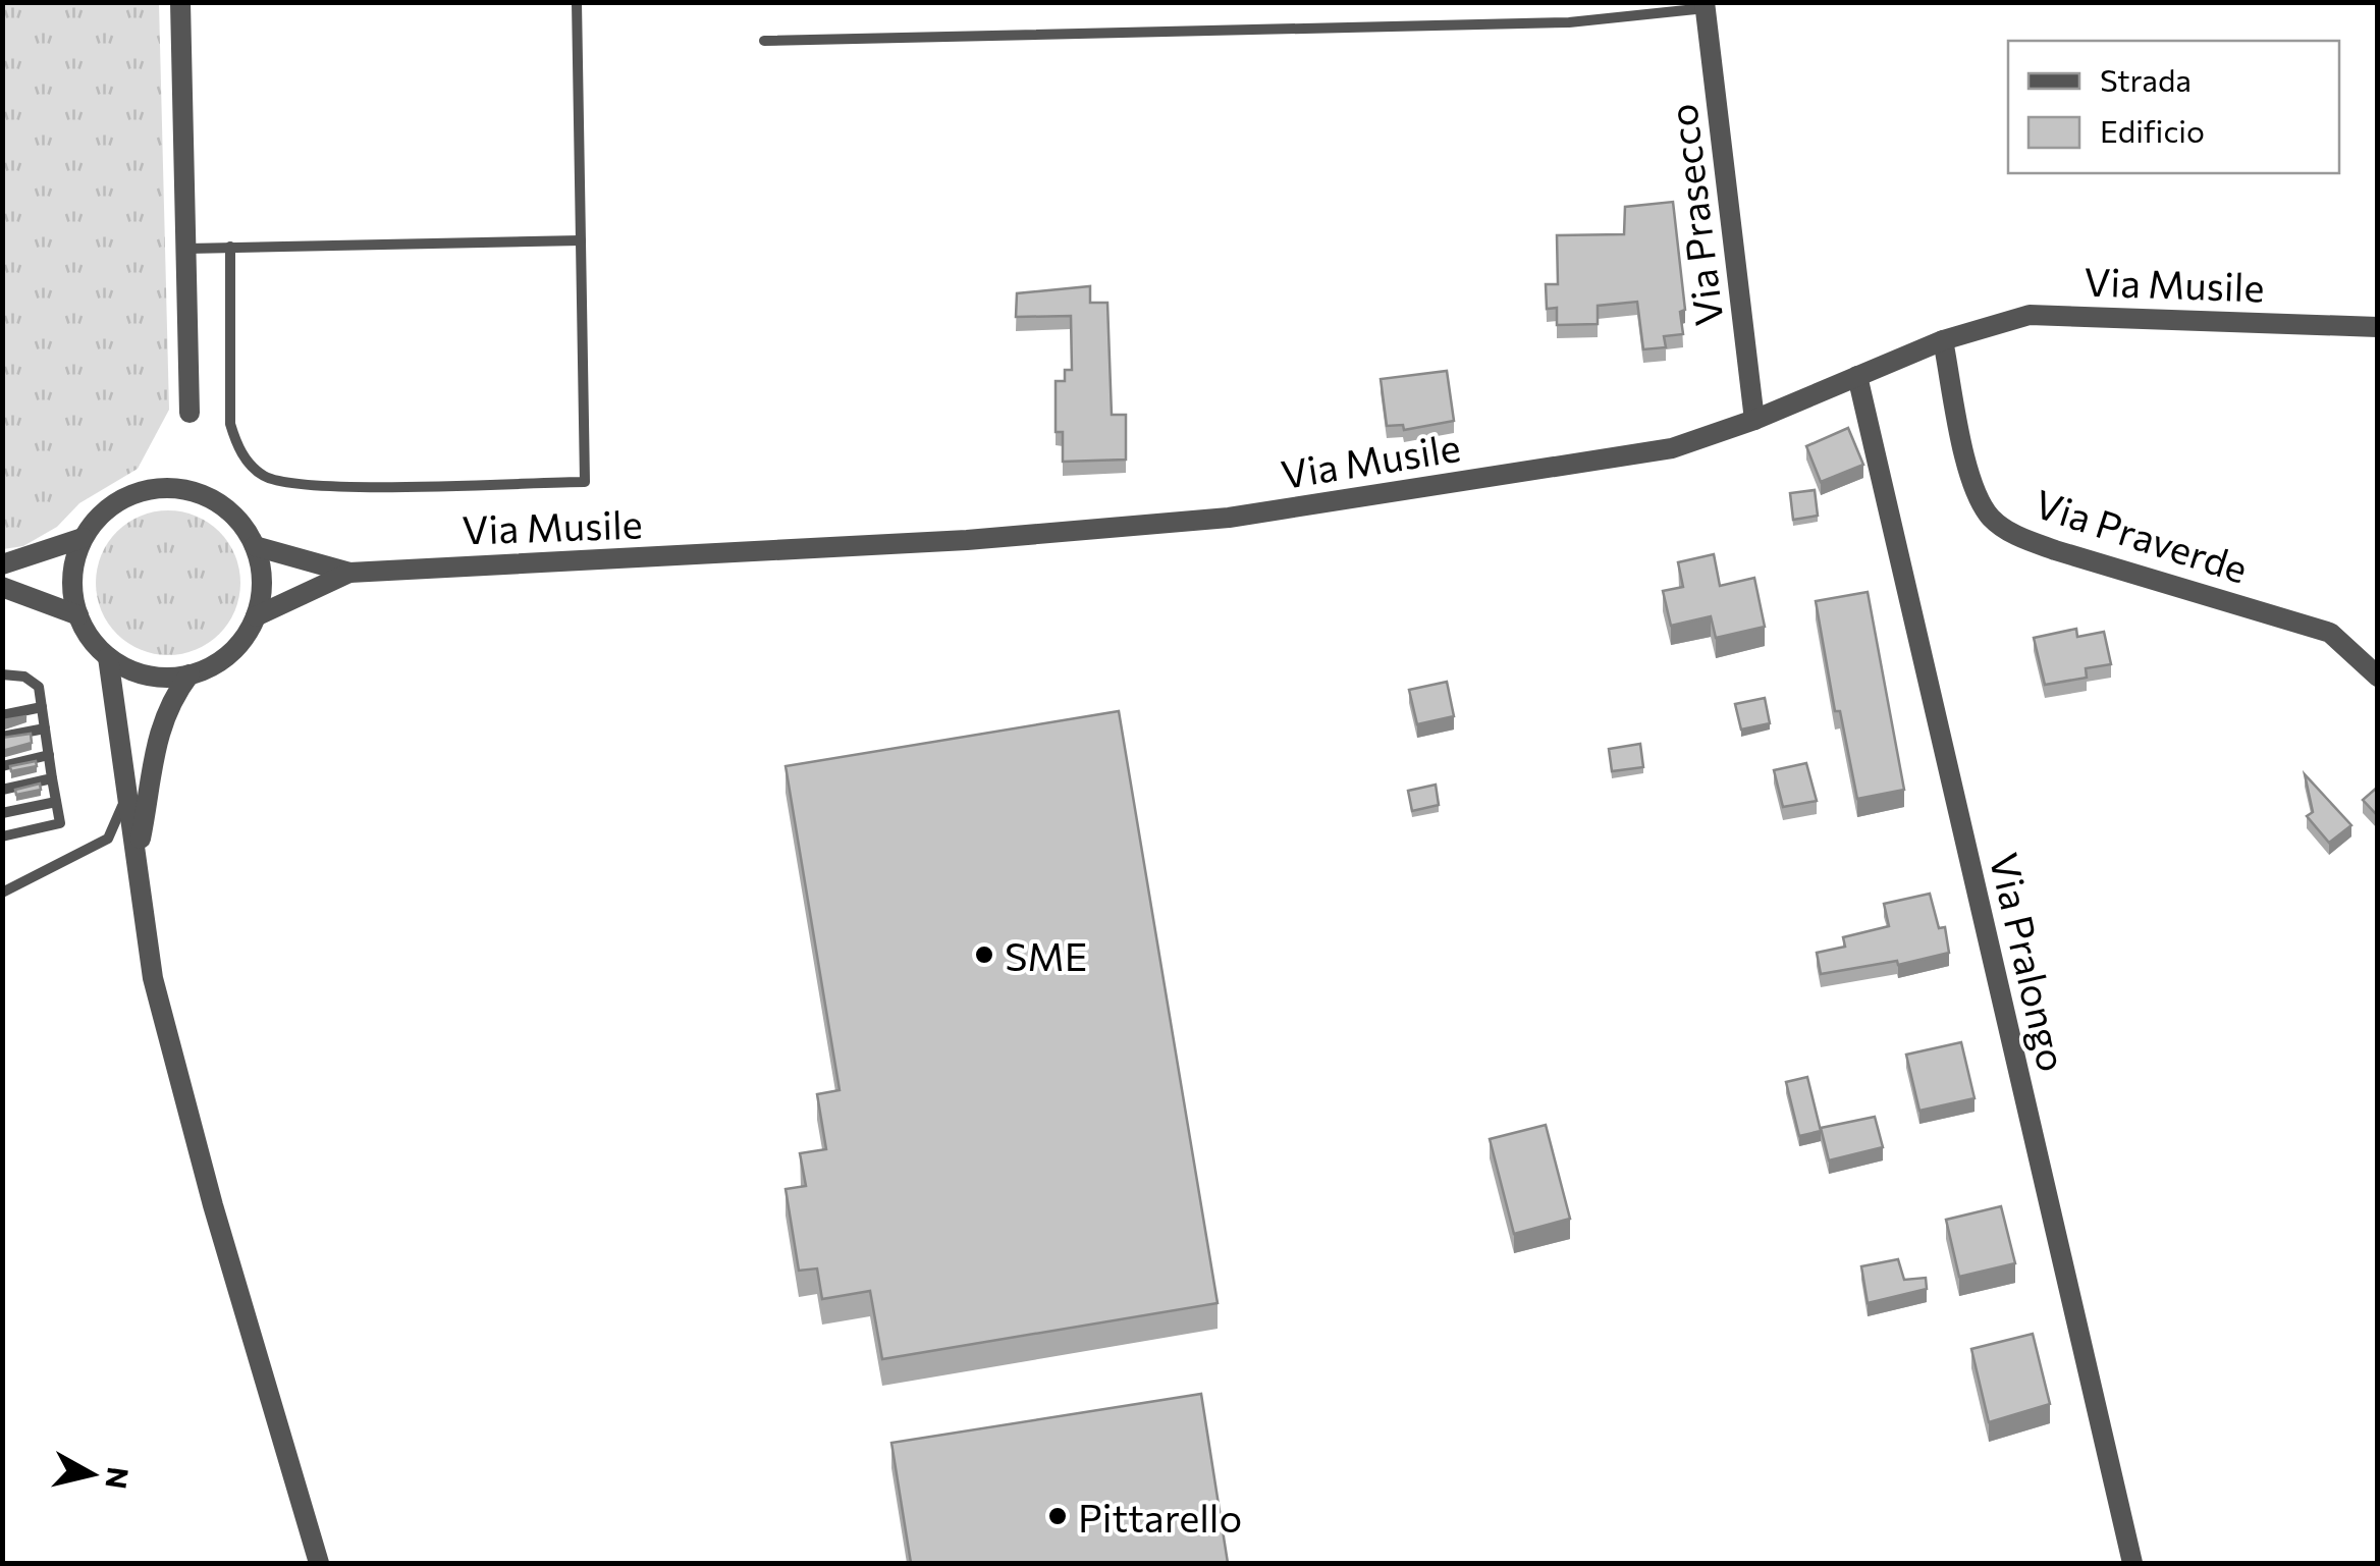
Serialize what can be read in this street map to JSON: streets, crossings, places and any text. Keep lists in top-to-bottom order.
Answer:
{
  "streets": {
    "street": [
      "Via Prasecco",
      "Via Musile",
      "Via Praverde",
      "Via Pralongo"
    ]
  },
  "crossings": [
    ["Via Prasecco", "Via Musile"],
    ["Via Musile", "Via Praverde"],
    ["Via Musile", "Via Pralongo"]
  ],
  "places": ["SME", "Pittarello"],
  "legend": ["Strada", "Edificio"],
  "north": "right"
}
